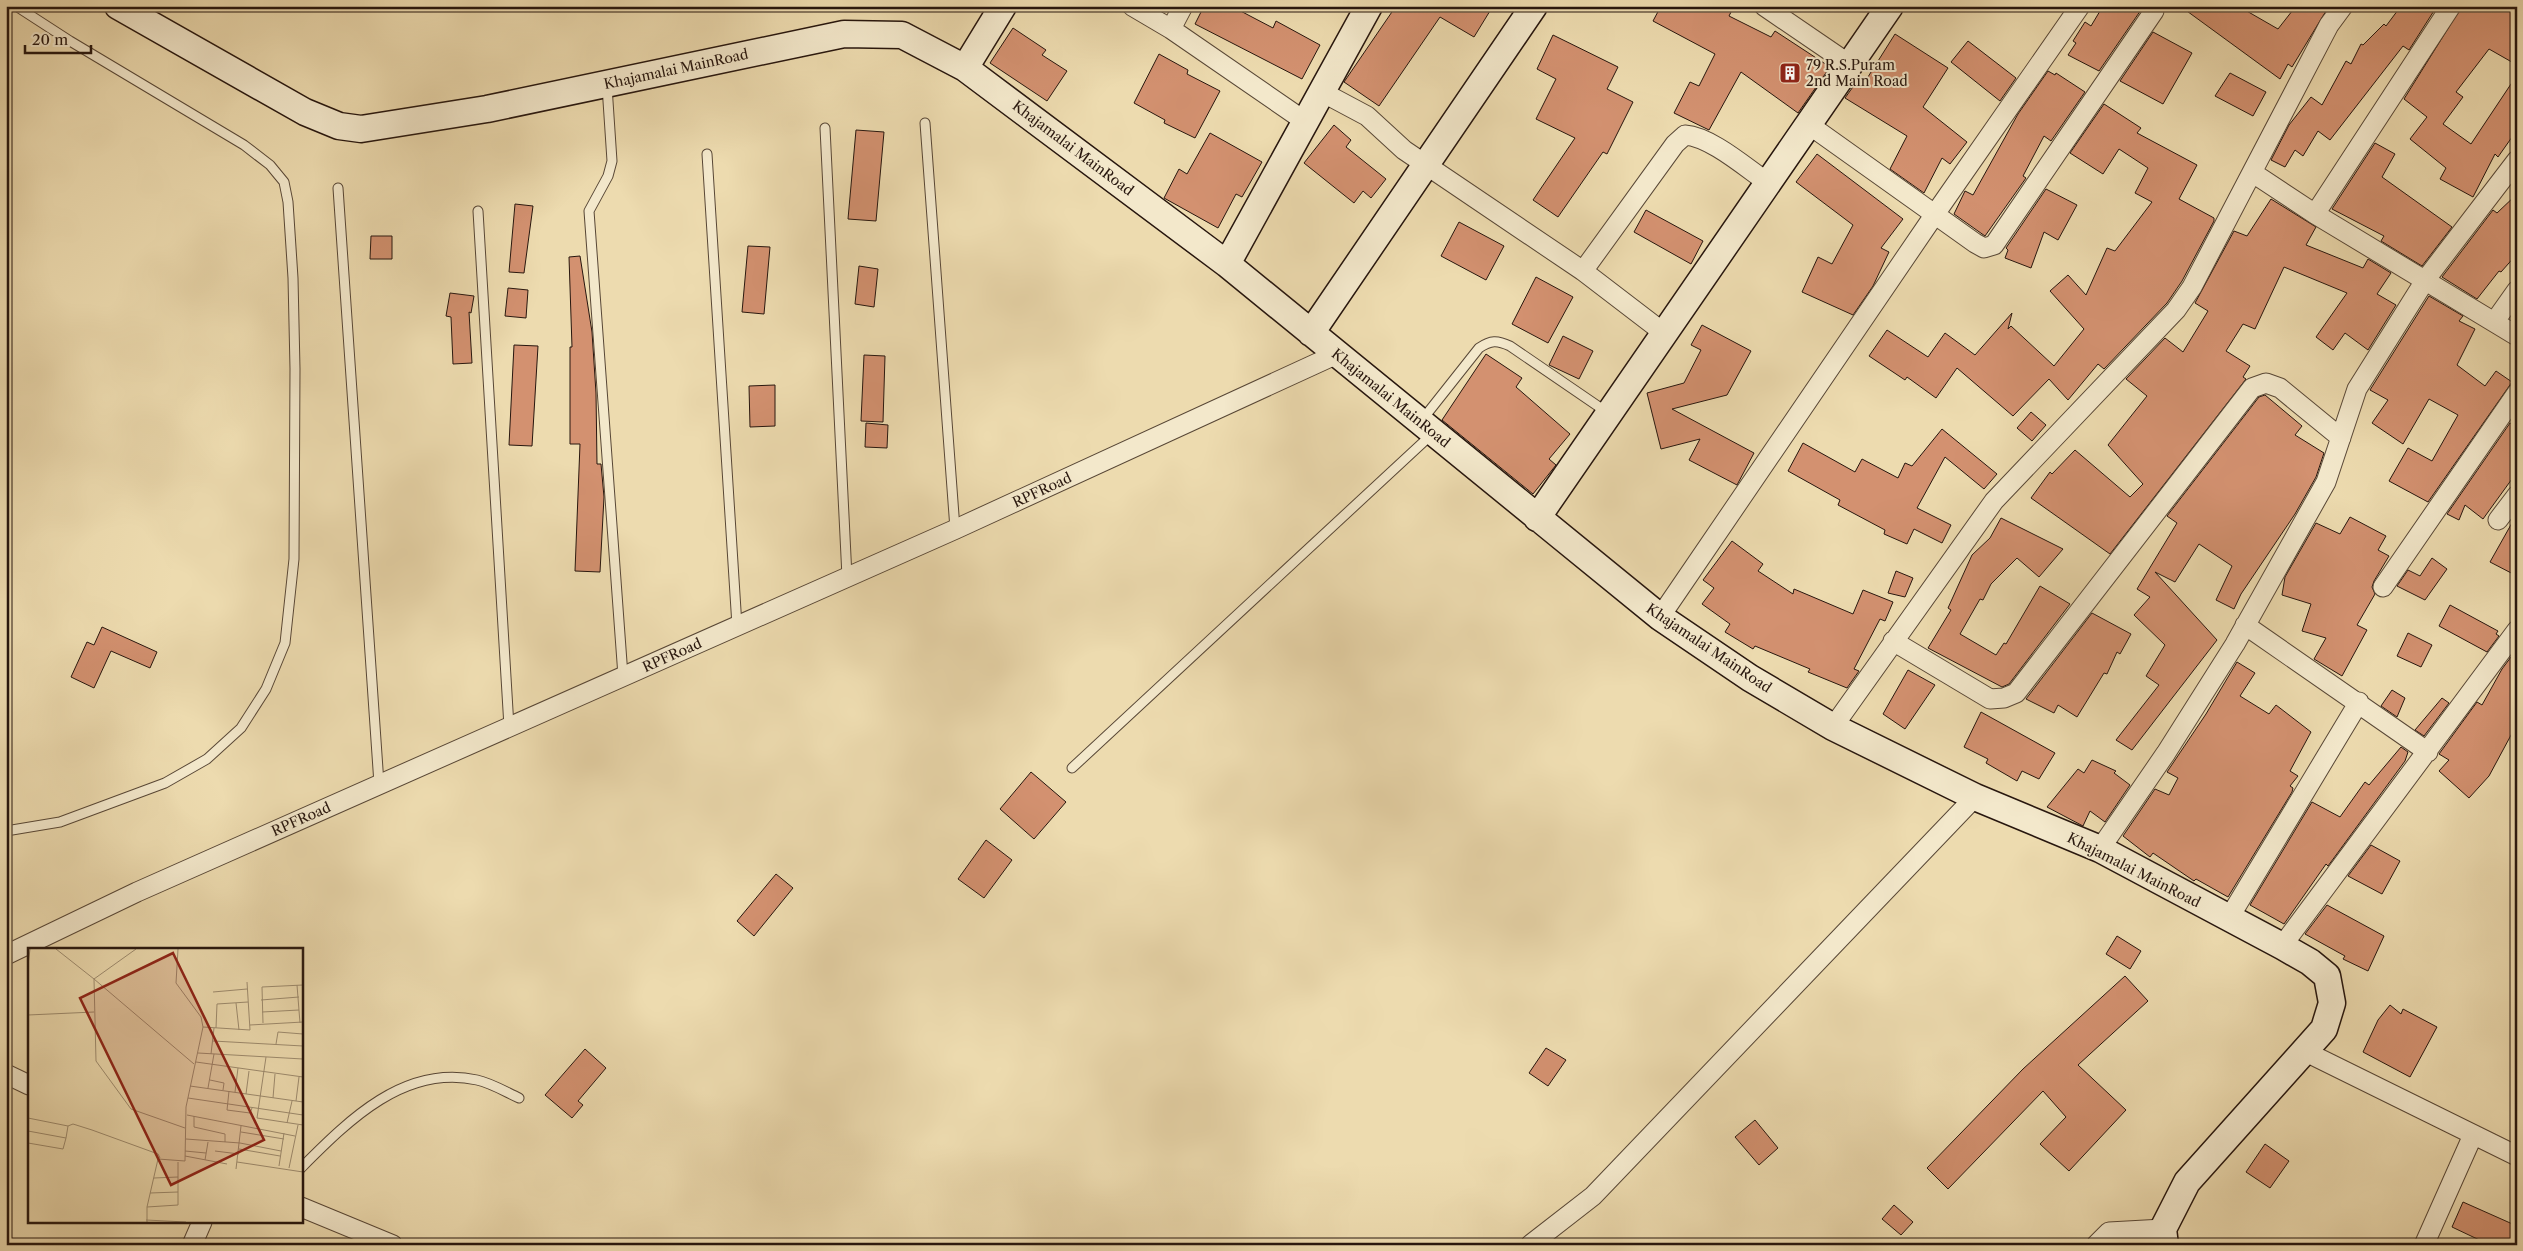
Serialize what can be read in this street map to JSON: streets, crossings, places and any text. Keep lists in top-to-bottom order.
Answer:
{
  "streets": {
    "main road": ["Khajamalai MainRoad"],
    "street": ["RPFRoad"]
  },
  "crossings": [
    ["Khajamalai MainRoad", "RPFRoad"]
  ],
  "places": {
    "building": ["79 R.S.Puram 2nd Main Road"]
  },
  "scale_bar": "20 m"
}
